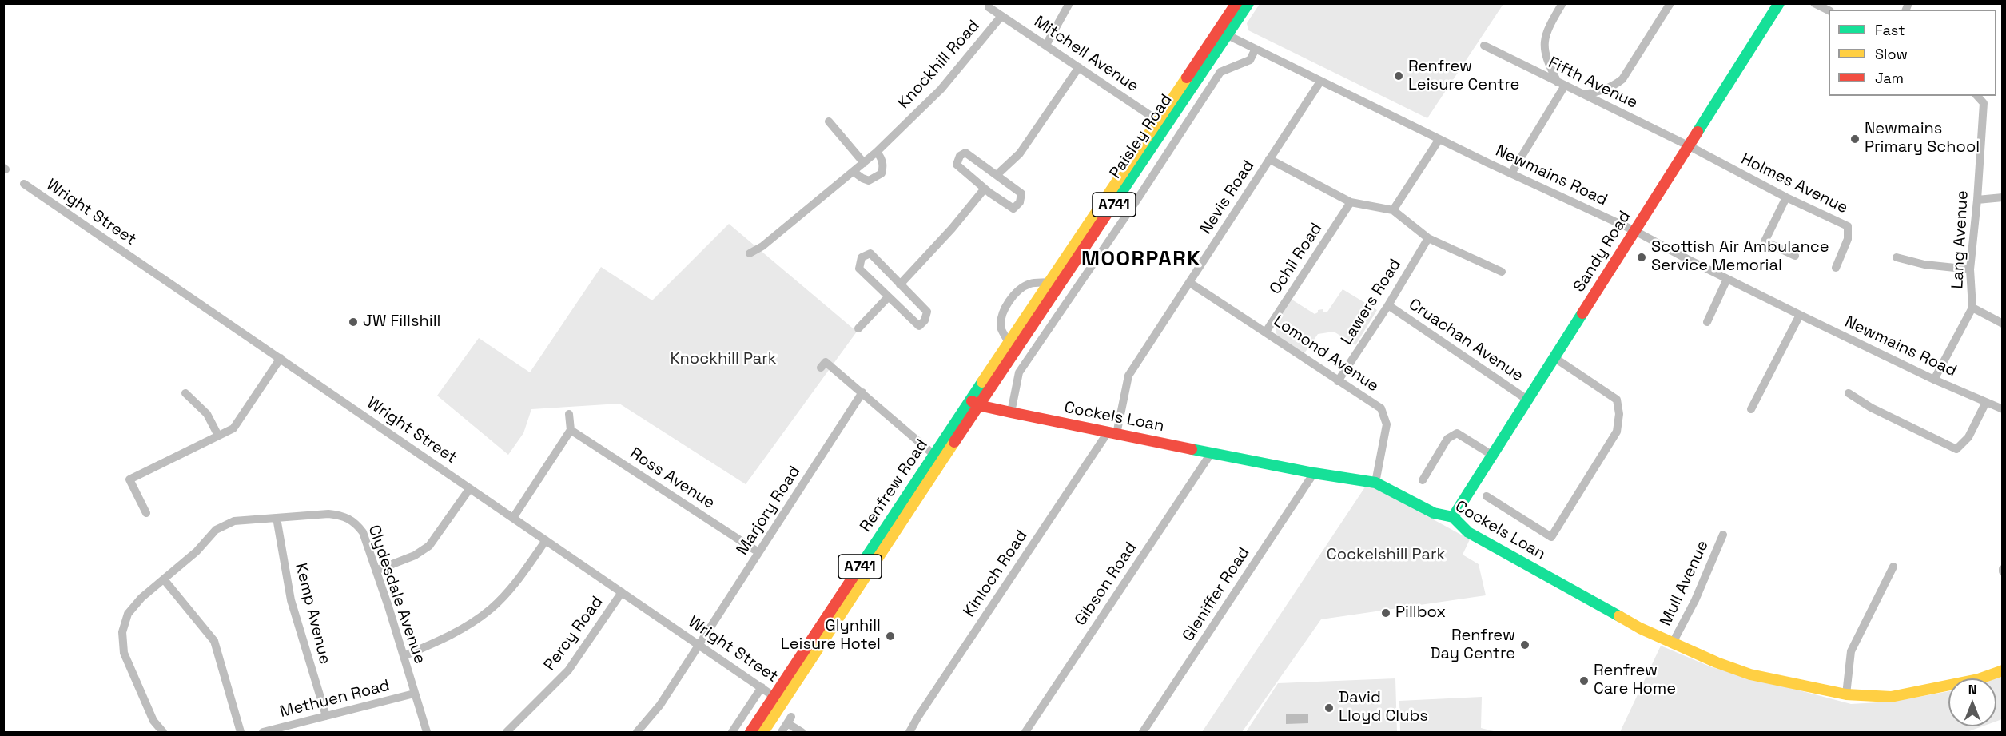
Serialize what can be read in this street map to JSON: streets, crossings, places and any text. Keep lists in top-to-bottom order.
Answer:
{
  "streets": {
    "main road": [
      "Paisley Road",
      "A741",
      "Sandy Road",
      "Cockels Loan",
      "Renfrew Road"
    ],
    "street": [
      "Mitchell Avenue",
      "Knockhill Road",
      "Fifth Avenue",
      "Newmains Road",
      "Holmes Avenue",
      "Nevis Road",
      "Wright Street",
      "Lang Avenue",
      "Ochil Road",
      "Lawers Road",
      "Cruachan Avenue",
      "Lomond Avenue",
      "Ross Avenue",
      "Marjory Road",
      "Kinloch Road",
      "Mull Avenue",
      "Gibson Road",
      "Clydesdale Avenue",
      "Gleniffer Road",
      "Kemp Avenue",
      "Percy Road",
      "Methuen Road"
    ]
  },
  "crossings": [
    ["Mitchell Avenue", "Knockhill Road"],
    ["Mitchell Avenue", "Paisley Road"],
    ["Fifth Avenue", "Holmes Avenue"],
    ["Fifth Avenue", "Sandy Road"],
    ["Paisley Road", "Newmains Road"],
    ["Paisley Road", "Cockels Loan"],
    ["Paisley Road", "Renfrew Road"],
    ["Newmains Road", "Nevis Road"],
    ["Newmains Road", "Lang Avenue"],
    ["Newmains Road", "Sandy Road"],
    ["Holmes Avenue", "Sandy Road"],
    ["Nevis Road", "Lomond Avenue"],
    ["Nevis Road", "Cockels Loan"],
    ["Nevis Road", "Kinloch Road"],
    ["Wright Street", "Renfrew Road"],
    ["Wright Street", "Marjory Road"],
    ["Wright Street", "Percy Road"],
    ["Sandy Road", "Cruachan Avenue"],
    ["Sandy Road", "Cockels Loan"],
    ["Ochil Road", "Lomond Avenue"],
    ["Lawers Road", "Cruachan Avenue"],
    ["Lawers Road", "Lomond Avenue"],
    ["Lomond Avenue", "Cockels Loan"],
    ["Cockels Loan", "Renfrew Road"],
    ["Cockels Loan", "Kinloch Road"],
    ["Cockels Loan", "Mull Avenue"],
    ["Cockels Loan", "Gibson Road"],
    ["Cockels Loan", "Gleniffer Road"],
    ["Ross Avenue", "Marjory Road"],
    ["Clydesdale Avenue", "Kemp Avenue"],
    ["Clydesdale Avenue", "Methuen Road"],
    ["Kemp Avenue", "Methuen Road"]
  ],
  "districts": ["MOORPARK"],
  "parks": ["Knockhill Park", "Cockelshill Park"],
  "places": [
    "Renfrew Leisure Centre",
    "Newmains Primary School",
    "Scottish Air Ambulance Service Memorial",
    "JW Fillshill",
    "Pillbox",
    "Glynhill Leisure Hotel",
    "Renfrew Day Centre",
    "Renfrew Care Home",
    "David Lloyd Clubs"
  ],
  "legend": ["Fast", "Slow", "Jam"],
  "north": "top"
}
